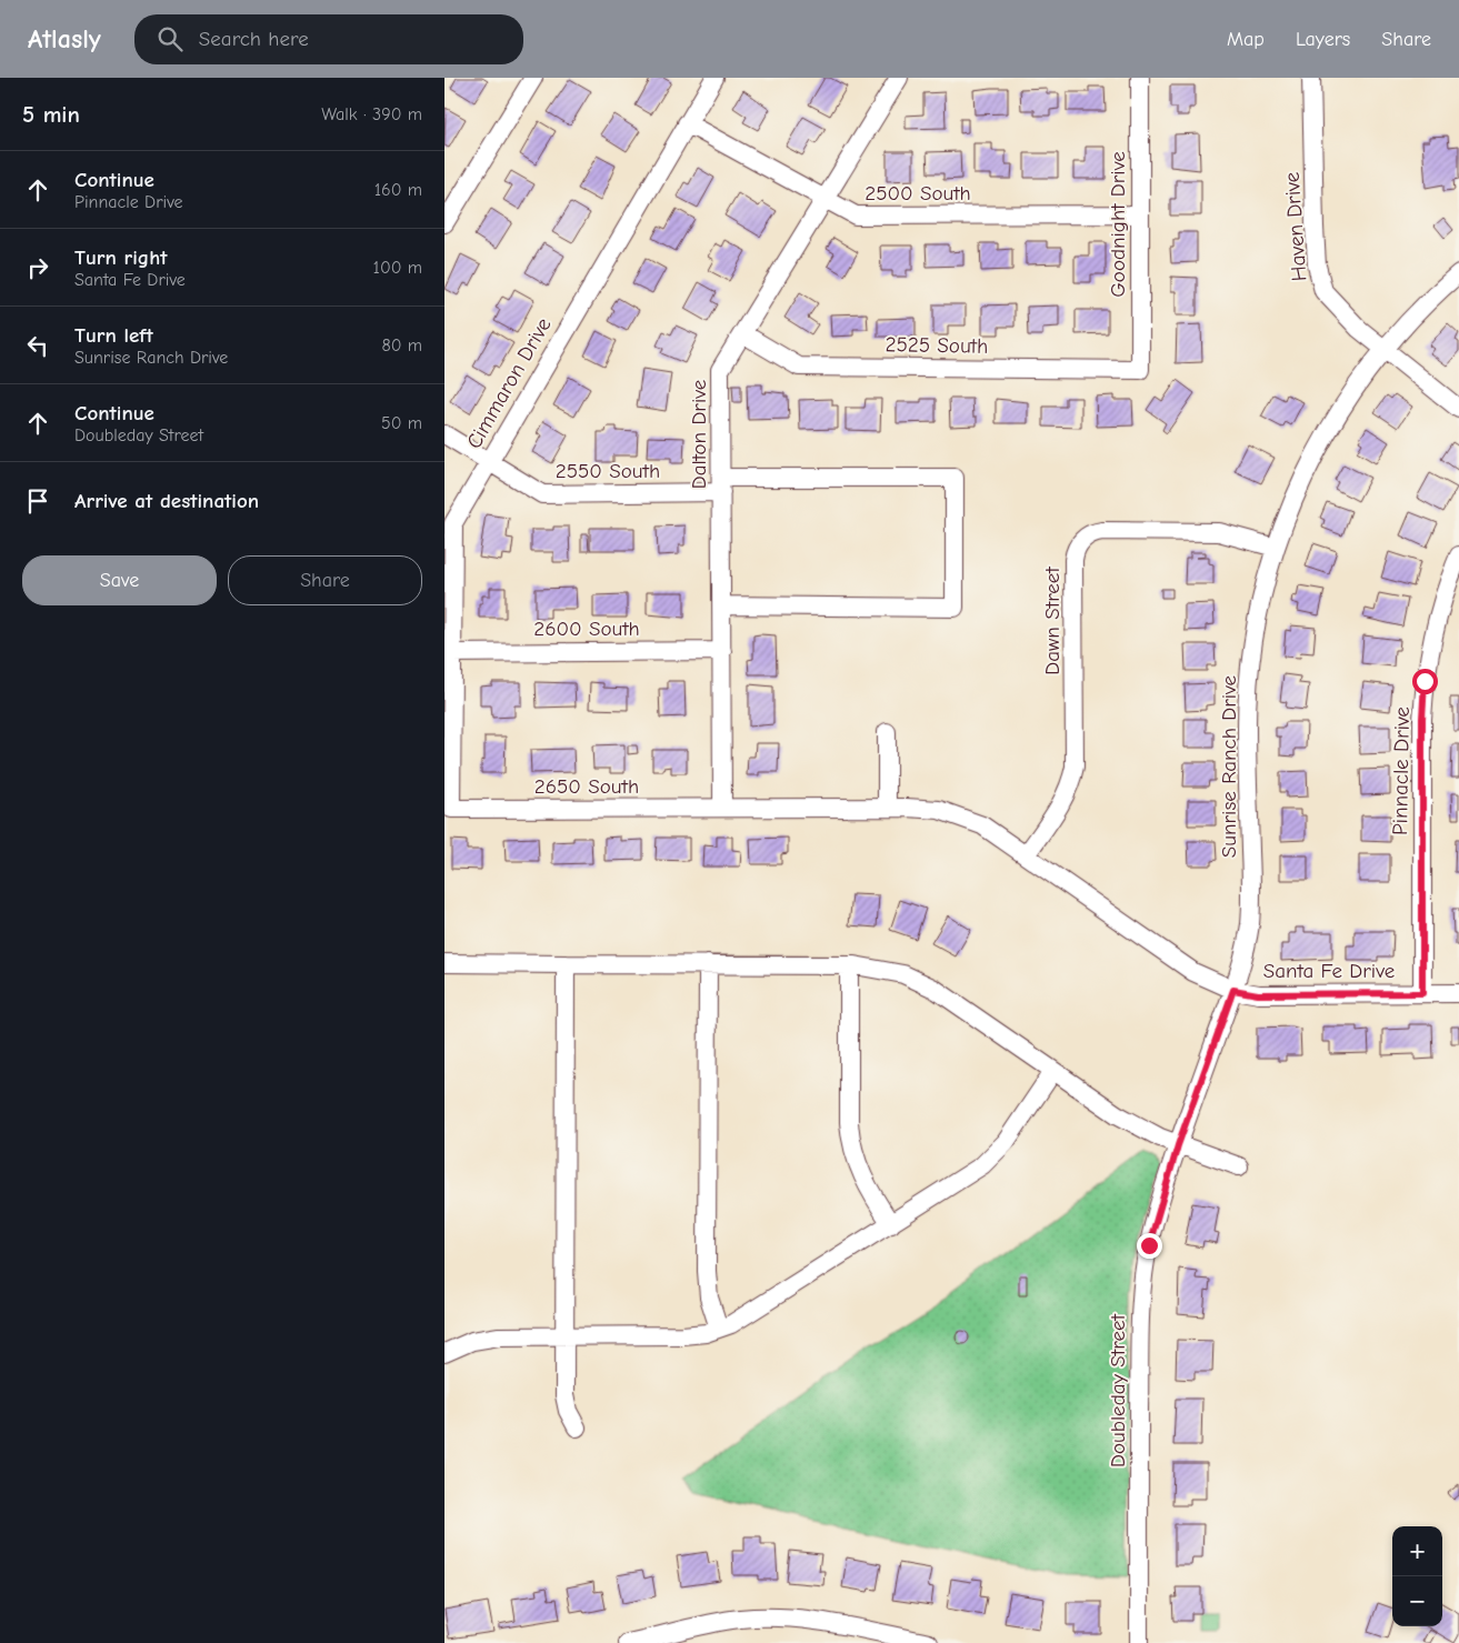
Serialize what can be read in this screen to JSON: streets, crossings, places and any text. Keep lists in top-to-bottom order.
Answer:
{
  "streets": {
    "street": [
      "2500 South",
      "Goodnight Drive",
      "Haven Drive",
      "2525 South",
      "Cimmaron Drive",
      "Dalton Drive",
      "2550 South",
      "Dawn Street",
      "2600 South",
      "Sunrise Ranch Drive",
      "Pinnacle Drive",
      "2650 South",
      "Santa Fe Drive",
      "Doubleday Street"
    ]
  },
  "crossings": [
    ["2500 South", "Goodnight Drive"],
    ["2500 South", "Cimmaron Drive"],
    ["2500 South", "Dalton Drive"],
    ["Goodnight Drive", "2525 South"],
    ["Haven Drive", "Sunrise Ranch Drive"],
    ["2525 South", "Dalton Drive"],
    ["Cimmaron Drive", "2550 South"],
    ["Cimmaron Drive", "2600 South"],
    ["Cimmaron Drive", "2650 South"],
    ["Dalton Drive", "2550 South"],
    ["Dalton Drive", "2600 South"],
    ["Dalton Drive", "2650 South"],
    ["Dawn Street", "Sunrise Ranch Drive"],
    ["Dawn Street", "2650 South"],
    ["Dawn Street", "Santa Fe Drive"],
    ["Sunrise Ranch Drive", "Santa Fe Drive"],
    ["Sunrise Ranch Drive", "Doubleday Street"],
    ["Pinnacle Drive", "Santa Fe Drive"],
    ["2650 South", "Santa Fe Drive"]
  ],
  "page": {
    "header": "Atlasly",
    "search": "Search here",
    "nav": ["Map", "Layers", "Share"],
    "heading": ["5 min", "Walk · 390 m"],
    "list": [
      ["Continue", "Pinnacle Drive", "160 m"],
      ["Turn right", "Santa Fe Drive", "100 m"],
      ["Turn left", "Sunrise Ranch Drive", "80 m"],
      ["Continue", "Doubleday Street", "50 m"],
      "Arrive at destination"
    ],
    "buttons": ["Save", "Share"],
    "map_buttons": ["+", "−"]
  }
}
